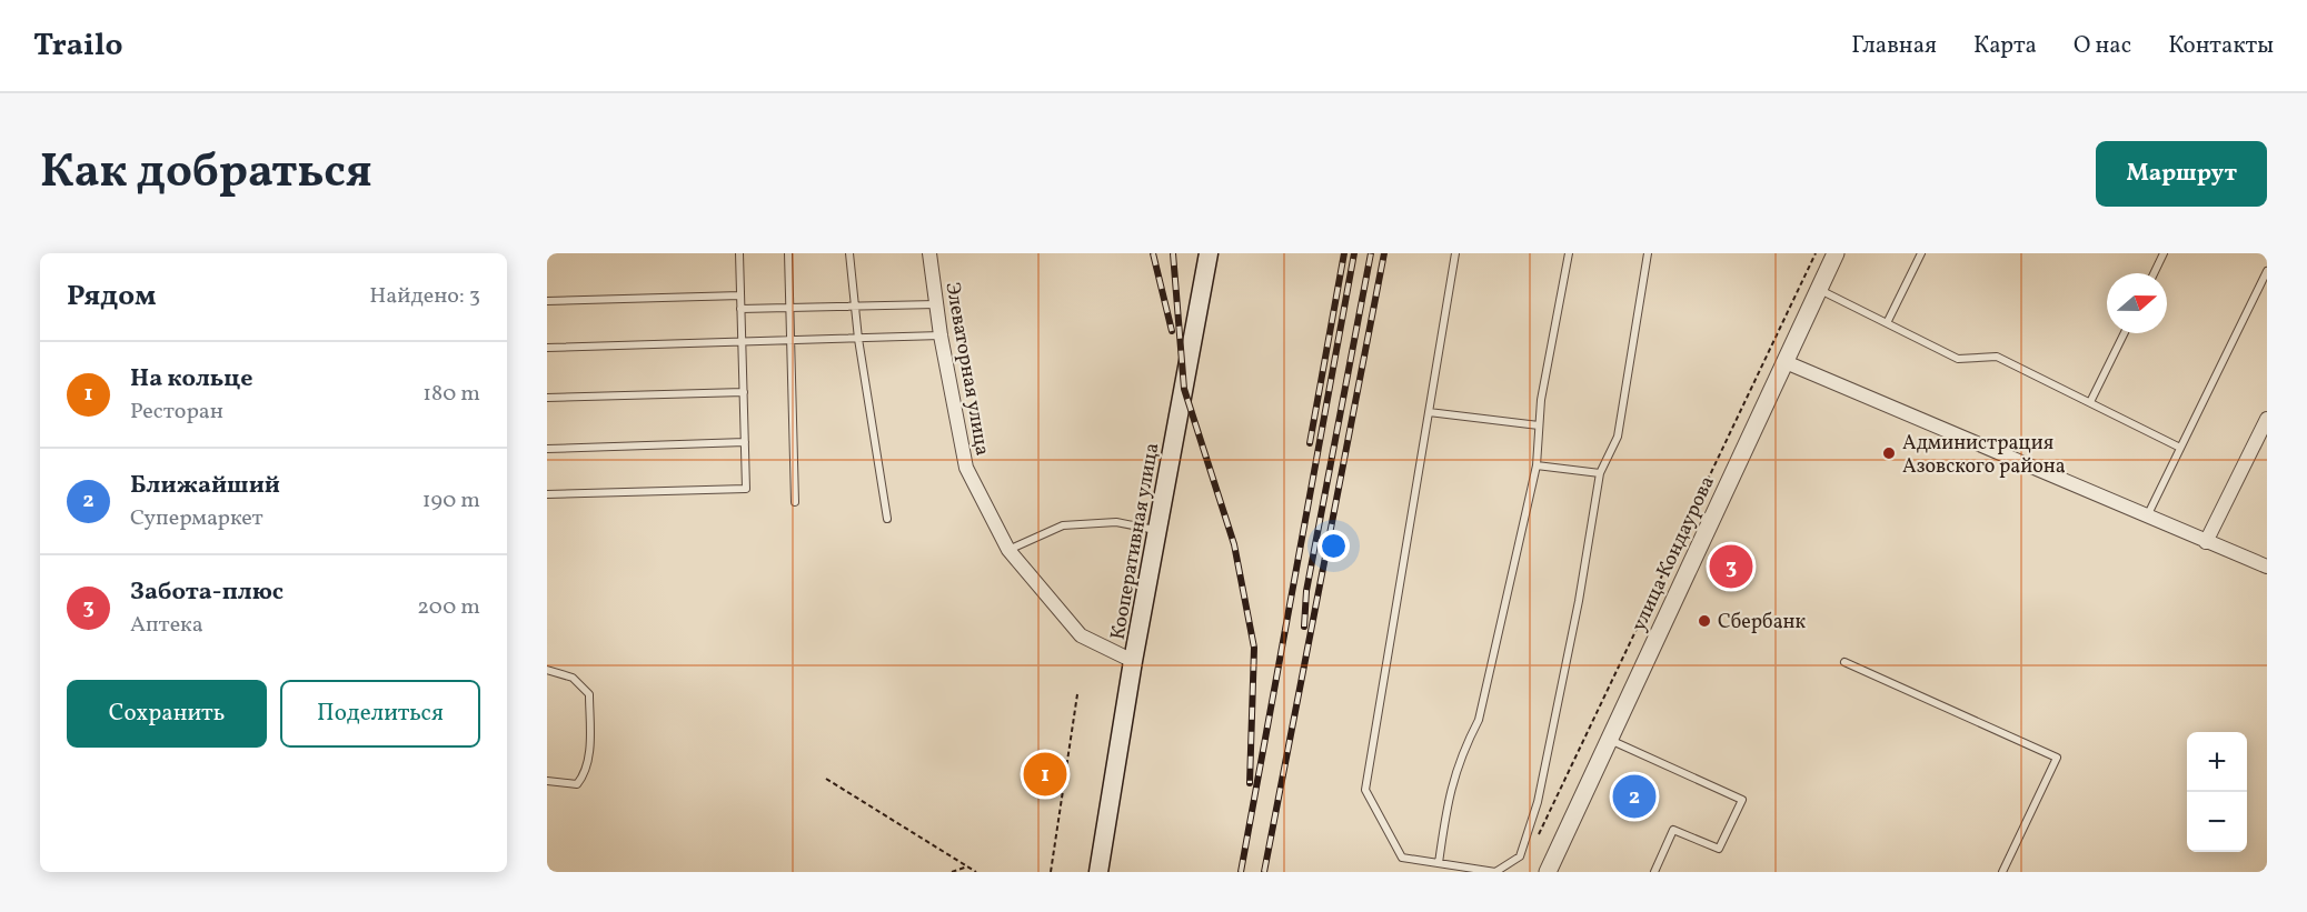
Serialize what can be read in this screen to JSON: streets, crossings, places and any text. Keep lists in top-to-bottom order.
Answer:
{
  "streets": {
    "main road": ["Кооперативная улица"],
    "street": ["Элеваторная улица", "улица Кондаурова"]
  },
  "crossings": [
    ["Элеваторная улица", "Кооперативная улица"]
  ],
  "places": ["Администрация Азовского района", "Сбербанк"],
  "north": "right",
  "page": {
    "header": "Trailo",
    "nav": [
      "Главная",
      "Карта",
      "О нас",
      "Контакты"
    ],
    "title": "Как добраться",
    "buttons": [
      "Маршрут",
      ["Сохранить", "Поделиться"]
    ],
    "heading": ["Рядом", "Найдено: 3"],
    "list": [
      {
        "mark": "1",
        "name": "На кольце",
        "note": "Ресторан",
        "value": "180 m"
      },
      {
        "mark": "2",
        "name": "Ближайший",
        "note": "Супермаркет",
        "value": "190 m"
      },
      {
        "mark": "3",
        "name": "Забота-плюс",
        "note": "Аптека",
        "value": "200 m"
      }
    ],
    "pins": ["3", "1", "2"],
    "map_buttons": ["+", "−"]
  }
}
